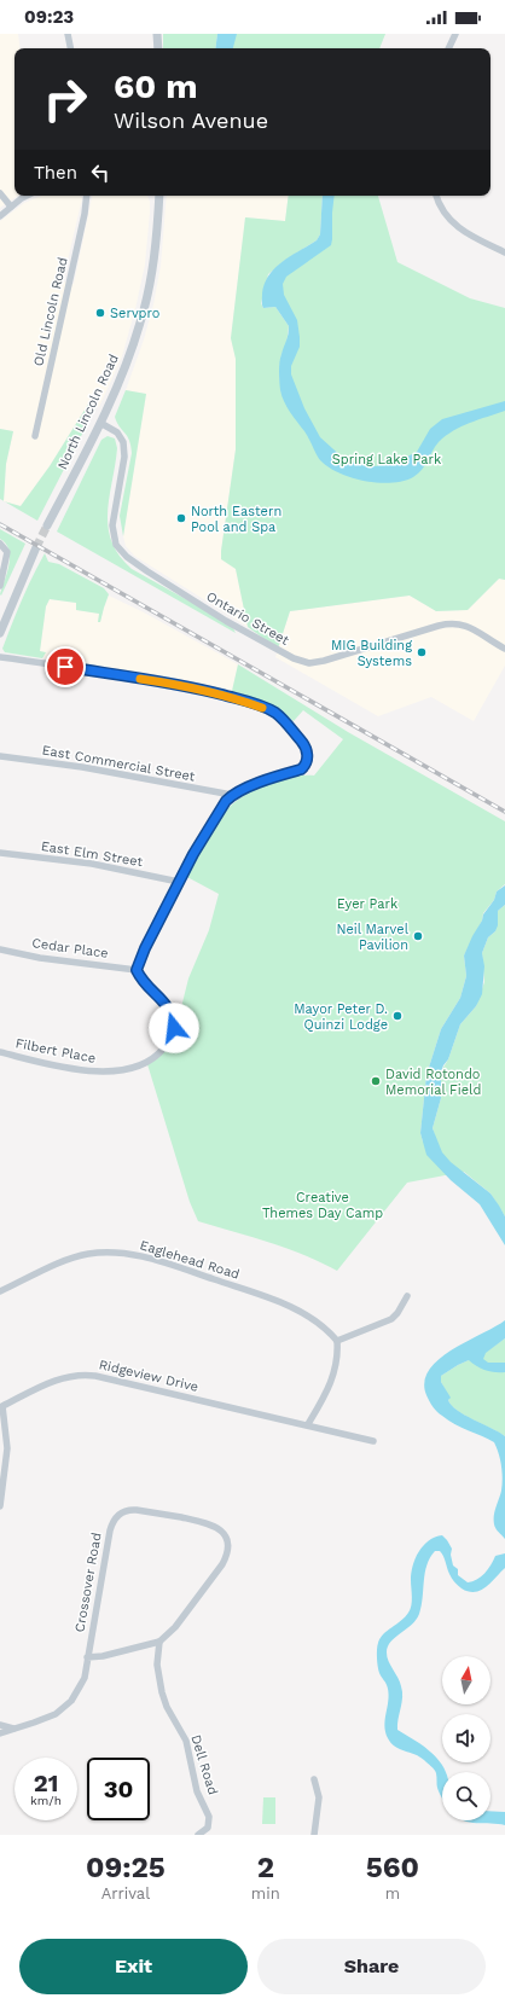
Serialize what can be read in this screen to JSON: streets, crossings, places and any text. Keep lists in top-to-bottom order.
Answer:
{
  "streets": {
    "street": [
      "Old Lincoln Road",
      "North Lincoln Road",
      "Ontario Street",
      "East Commercial Street",
      "East Elm Street",
      "Cedar Place",
      "Filbert Place",
      "Eaglehead Road",
      "Ridgeview Drive",
      "Crossover Road",
      "Dell Road"
    ]
  },
  "crossings": [
    ["North Lincoln Road", "Ontario Street"],
    ["Cedar Place", "Filbert Place"],
    ["Crossover Road", "Dell Road"]
  ],
  "parks": ["Spring Lake Park", "Eyer Park", "Creative Themes Day Camp"],
  "places": [
    "Servpro",
    "North Eastern Pool and Spa",
    "MIG Building Systems",
    "Neil Marvel Pavilion",
    "Mayor Peter D. Quinzi Lodge",
    "David Rotondo Memorial Field"
  ],
  "north": "top",
  "page": {
    "status": "09:23",
    "turn": ["60 m", "Wilson Avenue"],
    "then": "Then",
    "speed": "21 km/h",
    "limit": "30",
    "eta": [
      "09:25",
      "Arrival",
      "2",
      "min",
      "560",
      "m"
    ],
    "buttons": ["Exit", "Share"]
  }
}
